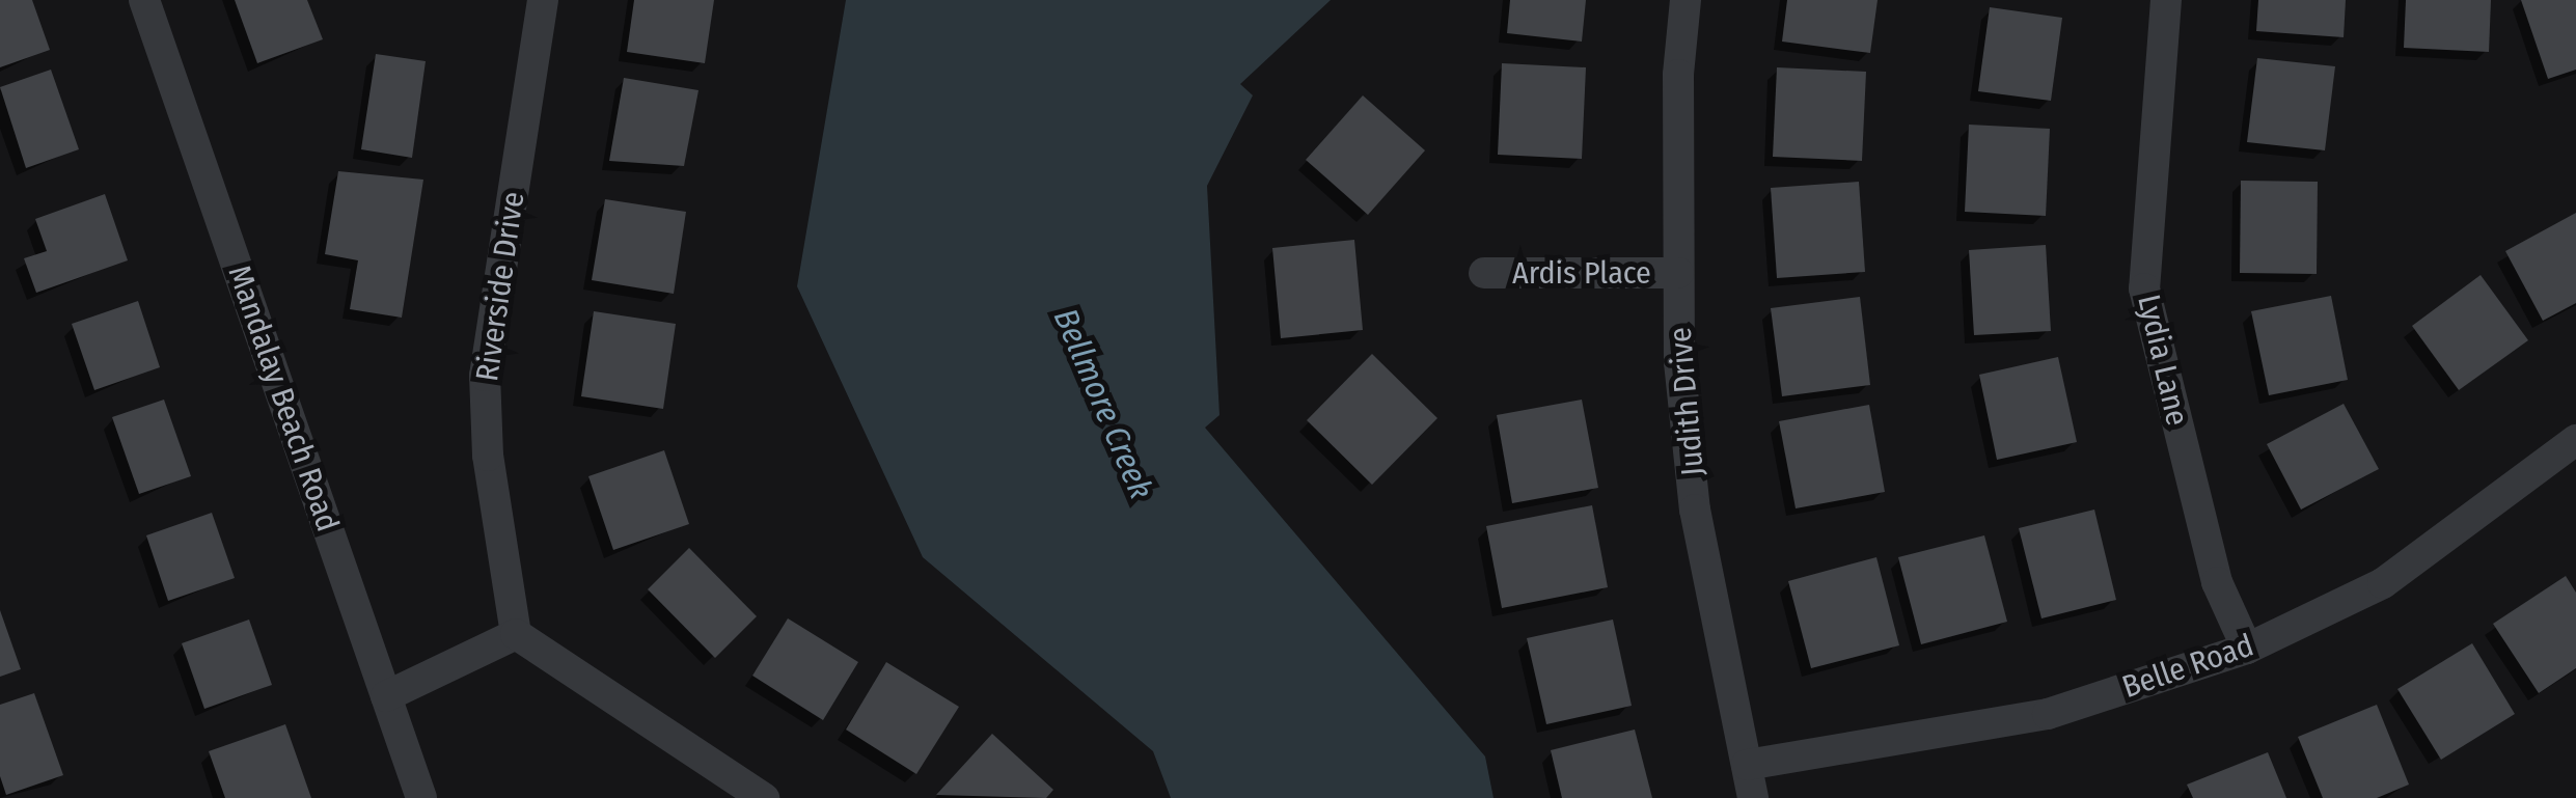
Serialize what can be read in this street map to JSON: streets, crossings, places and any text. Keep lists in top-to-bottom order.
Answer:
{
  "streets": {
    "street": [
      "Ardis Place",
      "Riverside Drive",
      "Lydia Lane",
      "Mandalay Beach Road",
      "Judith Drive",
      "Belle Road"
    ]
  },
  "crossings": [
    ["Ardis Place", "Judith Drive"],
    ["Lydia Lane", "Belle Road"],
    ["Judith Drive", "Belle Road"]
  ],
  "water": ["Bellmore Creek"]
}
